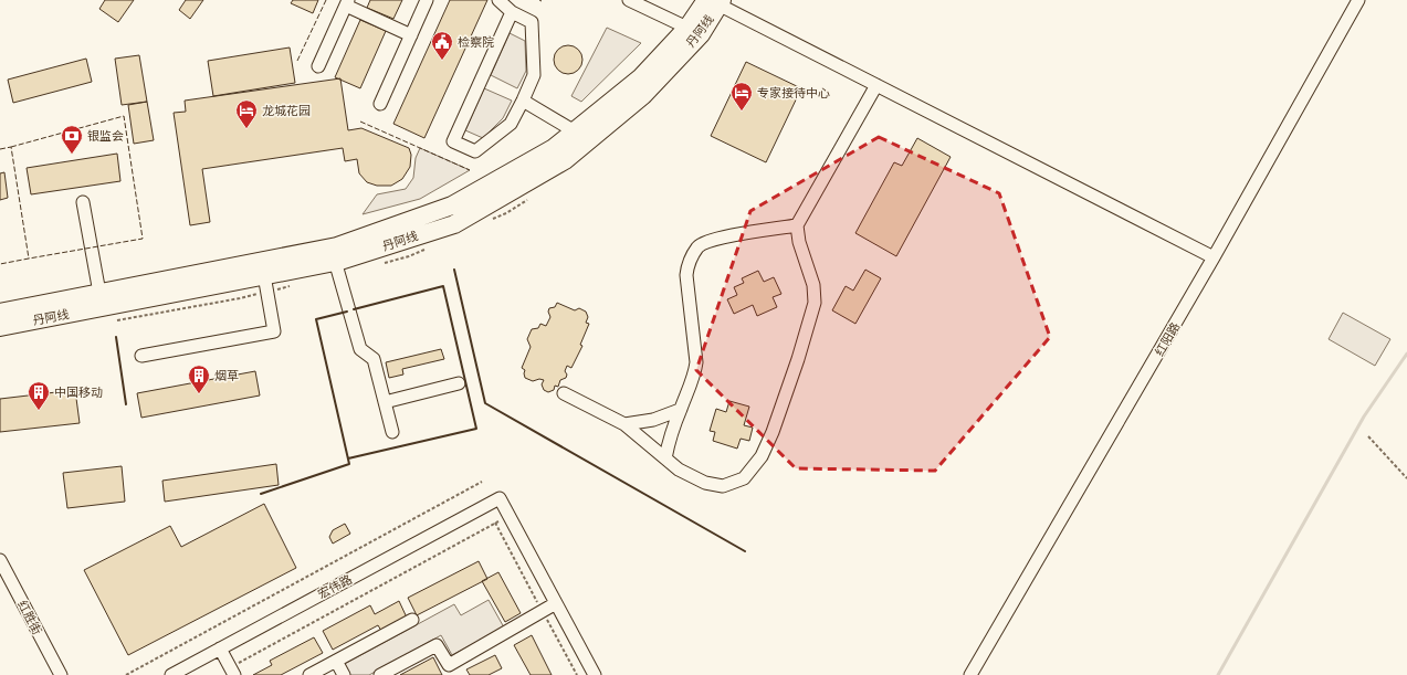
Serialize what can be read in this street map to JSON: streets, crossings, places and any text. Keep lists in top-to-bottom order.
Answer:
{
  "streets": {
    "highway": ["丹阿线"],
    "street": ["红阳路", "宏伟路", "红胜街"]
  },
  "places": {
    "public building": ["检察院"],
    "hotel": ["专家接待中心", "龙城花园"],
    "bank": ["银监会"],
    "building": ["烟草", "中国移动"]
  }
}
